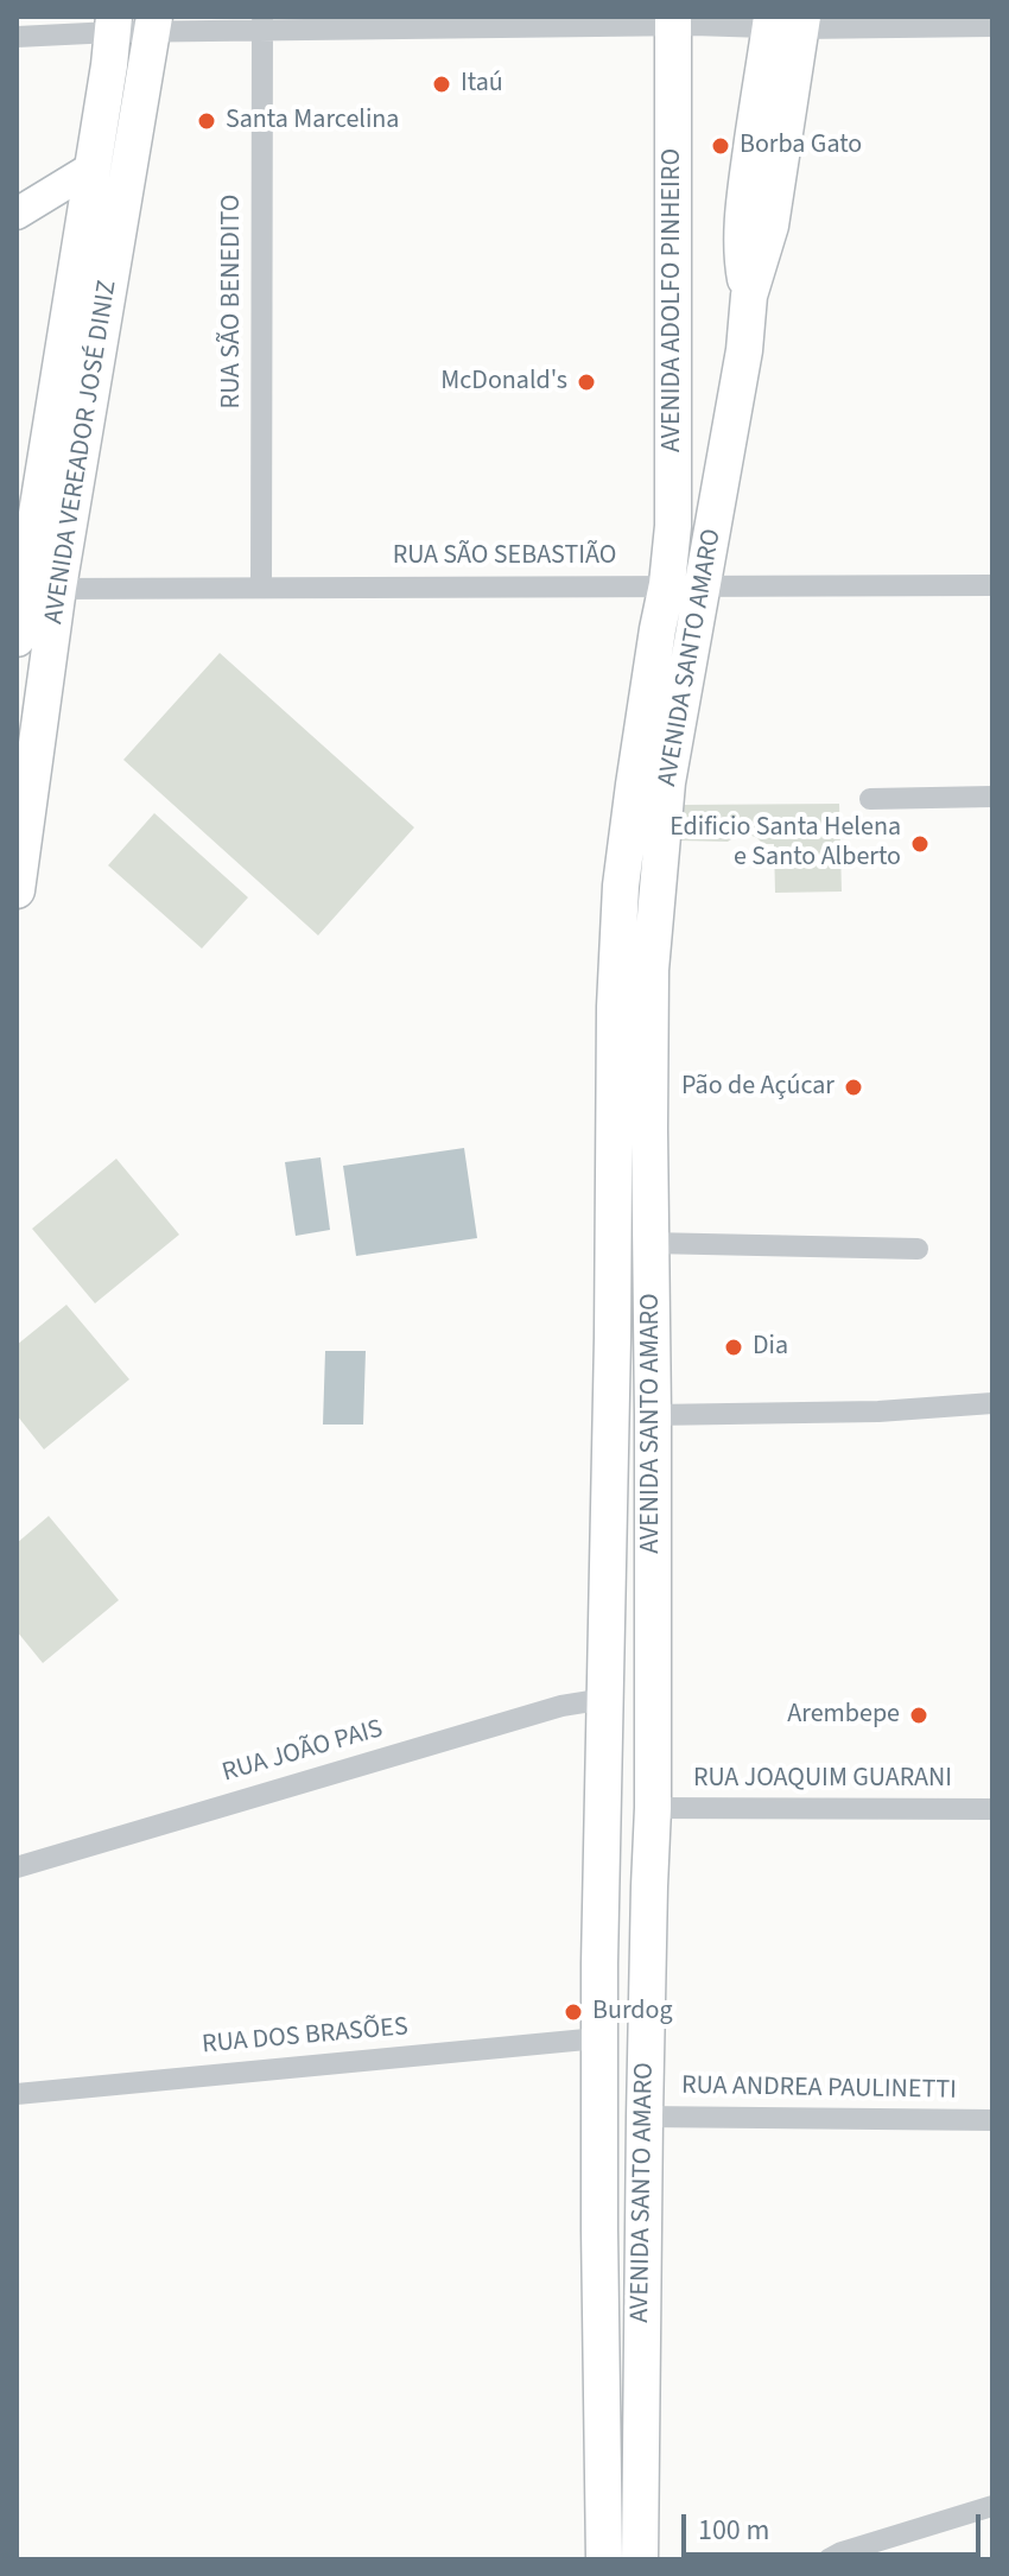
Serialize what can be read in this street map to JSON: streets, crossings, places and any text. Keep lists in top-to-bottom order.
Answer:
{
  "streets": {
    "main road": ["AVENIDA ADOLFO PINHEIRO", "AVENIDA VEREADOR JOSÉ DINIZ", "AVENIDA SANTO AMARO"],
    "street": [
      "RUA SÃO BENEDITO",
      "RUA SÃO SEBASTIÃO",
      "RUA JOÃO PAIS",
      "RUA JOAQUIM GUARANI",
      "RUA DOS BRASÕES",
      "RUA ANDREA PAULINETTI"
    ]
  },
  "crossings": [
    ["AVENIDA ADOLFO PINHEIRO", "RUA SÃO SEBASTIÃO"],
    ["AVENIDA ADOLFO PINHEIRO", "AVENIDA SANTO AMARO"],
    ["RUA SÃO BENEDITO", "RUA SÃO SEBASTIÃO"],
    ["AVENIDA VEREADOR JOSÉ DINIZ", "RUA SÃO SEBASTIÃO"],
    ["RUA SÃO SEBASTIÃO", "AVENIDA SANTO AMARO"],
    ["AVENIDA SANTO AMARO", "RUA JOÃO PAIS"],
    ["AVENIDA SANTO AMARO", "RUA JOAQUIM GUARANI"],
    ["AVENIDA SANTO AMARO", "RUA DOS BRASÕES"],
    ["AVENIDA SANTO AMARO", "RUA ANDREA PAULINETTI"]
  ],
  "places": [
    "Itaú",
    "Santa Marcelina",
    "Borba Gato",
    "McDonald's",
    "Edificio Santa Helena e Santo Alberto",
    "Pão de Açúcar",
    "Dia",
    "Arembepe",
    "Burdog"
  ],
  "scale_bar": "100 m"
}
